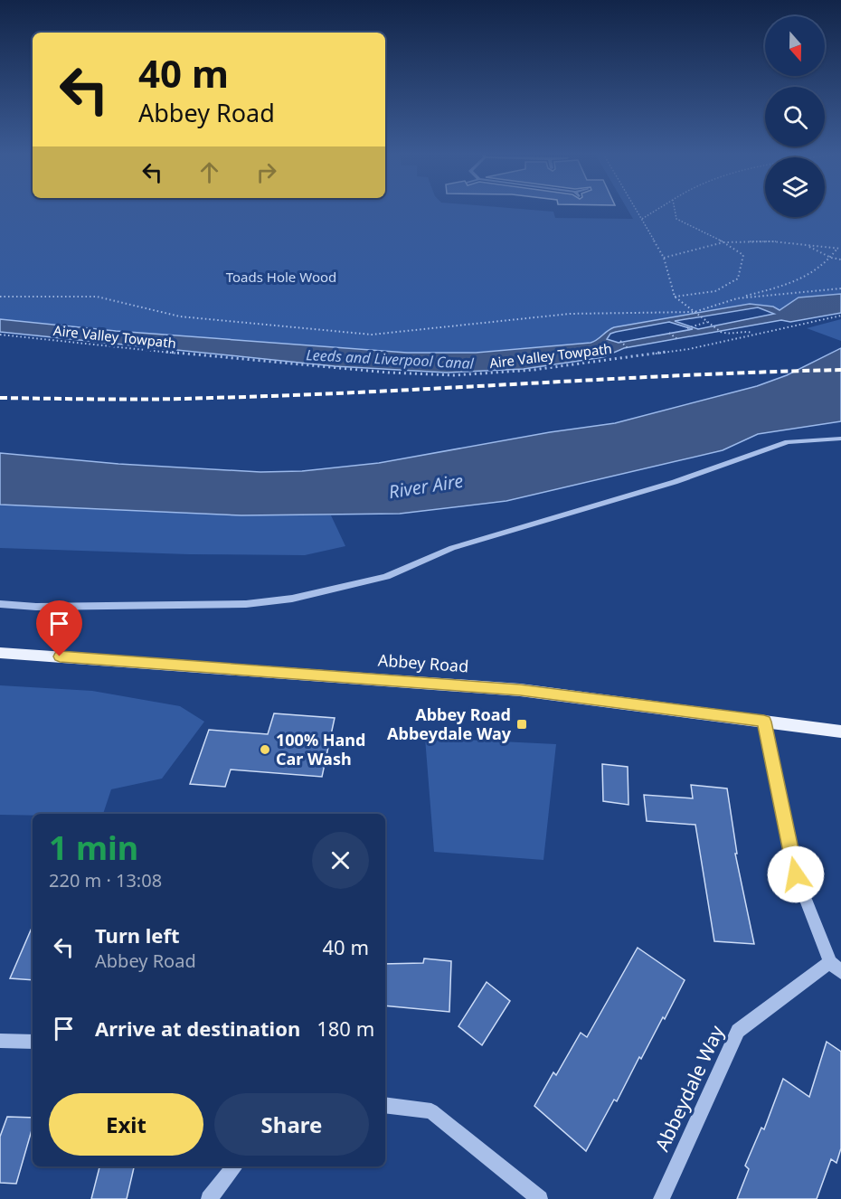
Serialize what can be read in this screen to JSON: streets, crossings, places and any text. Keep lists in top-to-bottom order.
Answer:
{
  "streets": {
    "main road": ["Abbey Road"],
    "street": ["Abbeydale Way"],
    "path": ["Aire Valley Towpath"]
  },
  "crossings": [
    ["Abbey Road", "Abbeydale Way"]
  ],
  "water": ["Leeds and Liverpool Canal", "River Aire"],
  "parks": ["Toads Hole Wood"],
  "places": {
    "transit": ["Abbey Road Abbeydale Way"],
    "other": ["100% Hand Car Wash"]
  },
  "north": "bottom",
  "page": {
    "turn": ["40 m", "Abbey Road"],
    "heading": ["1 min", "220 m · 13:08"],
    "list": [
      {
        "name": "Turn left",
        "note": "Abbey Road",
        "value": "40 m"
      },
      {
        "name": "Arrive at destination",
        "value": "180 m"
      }
    ],
    "buttons": ["Exit", "Share"]
  }
}
